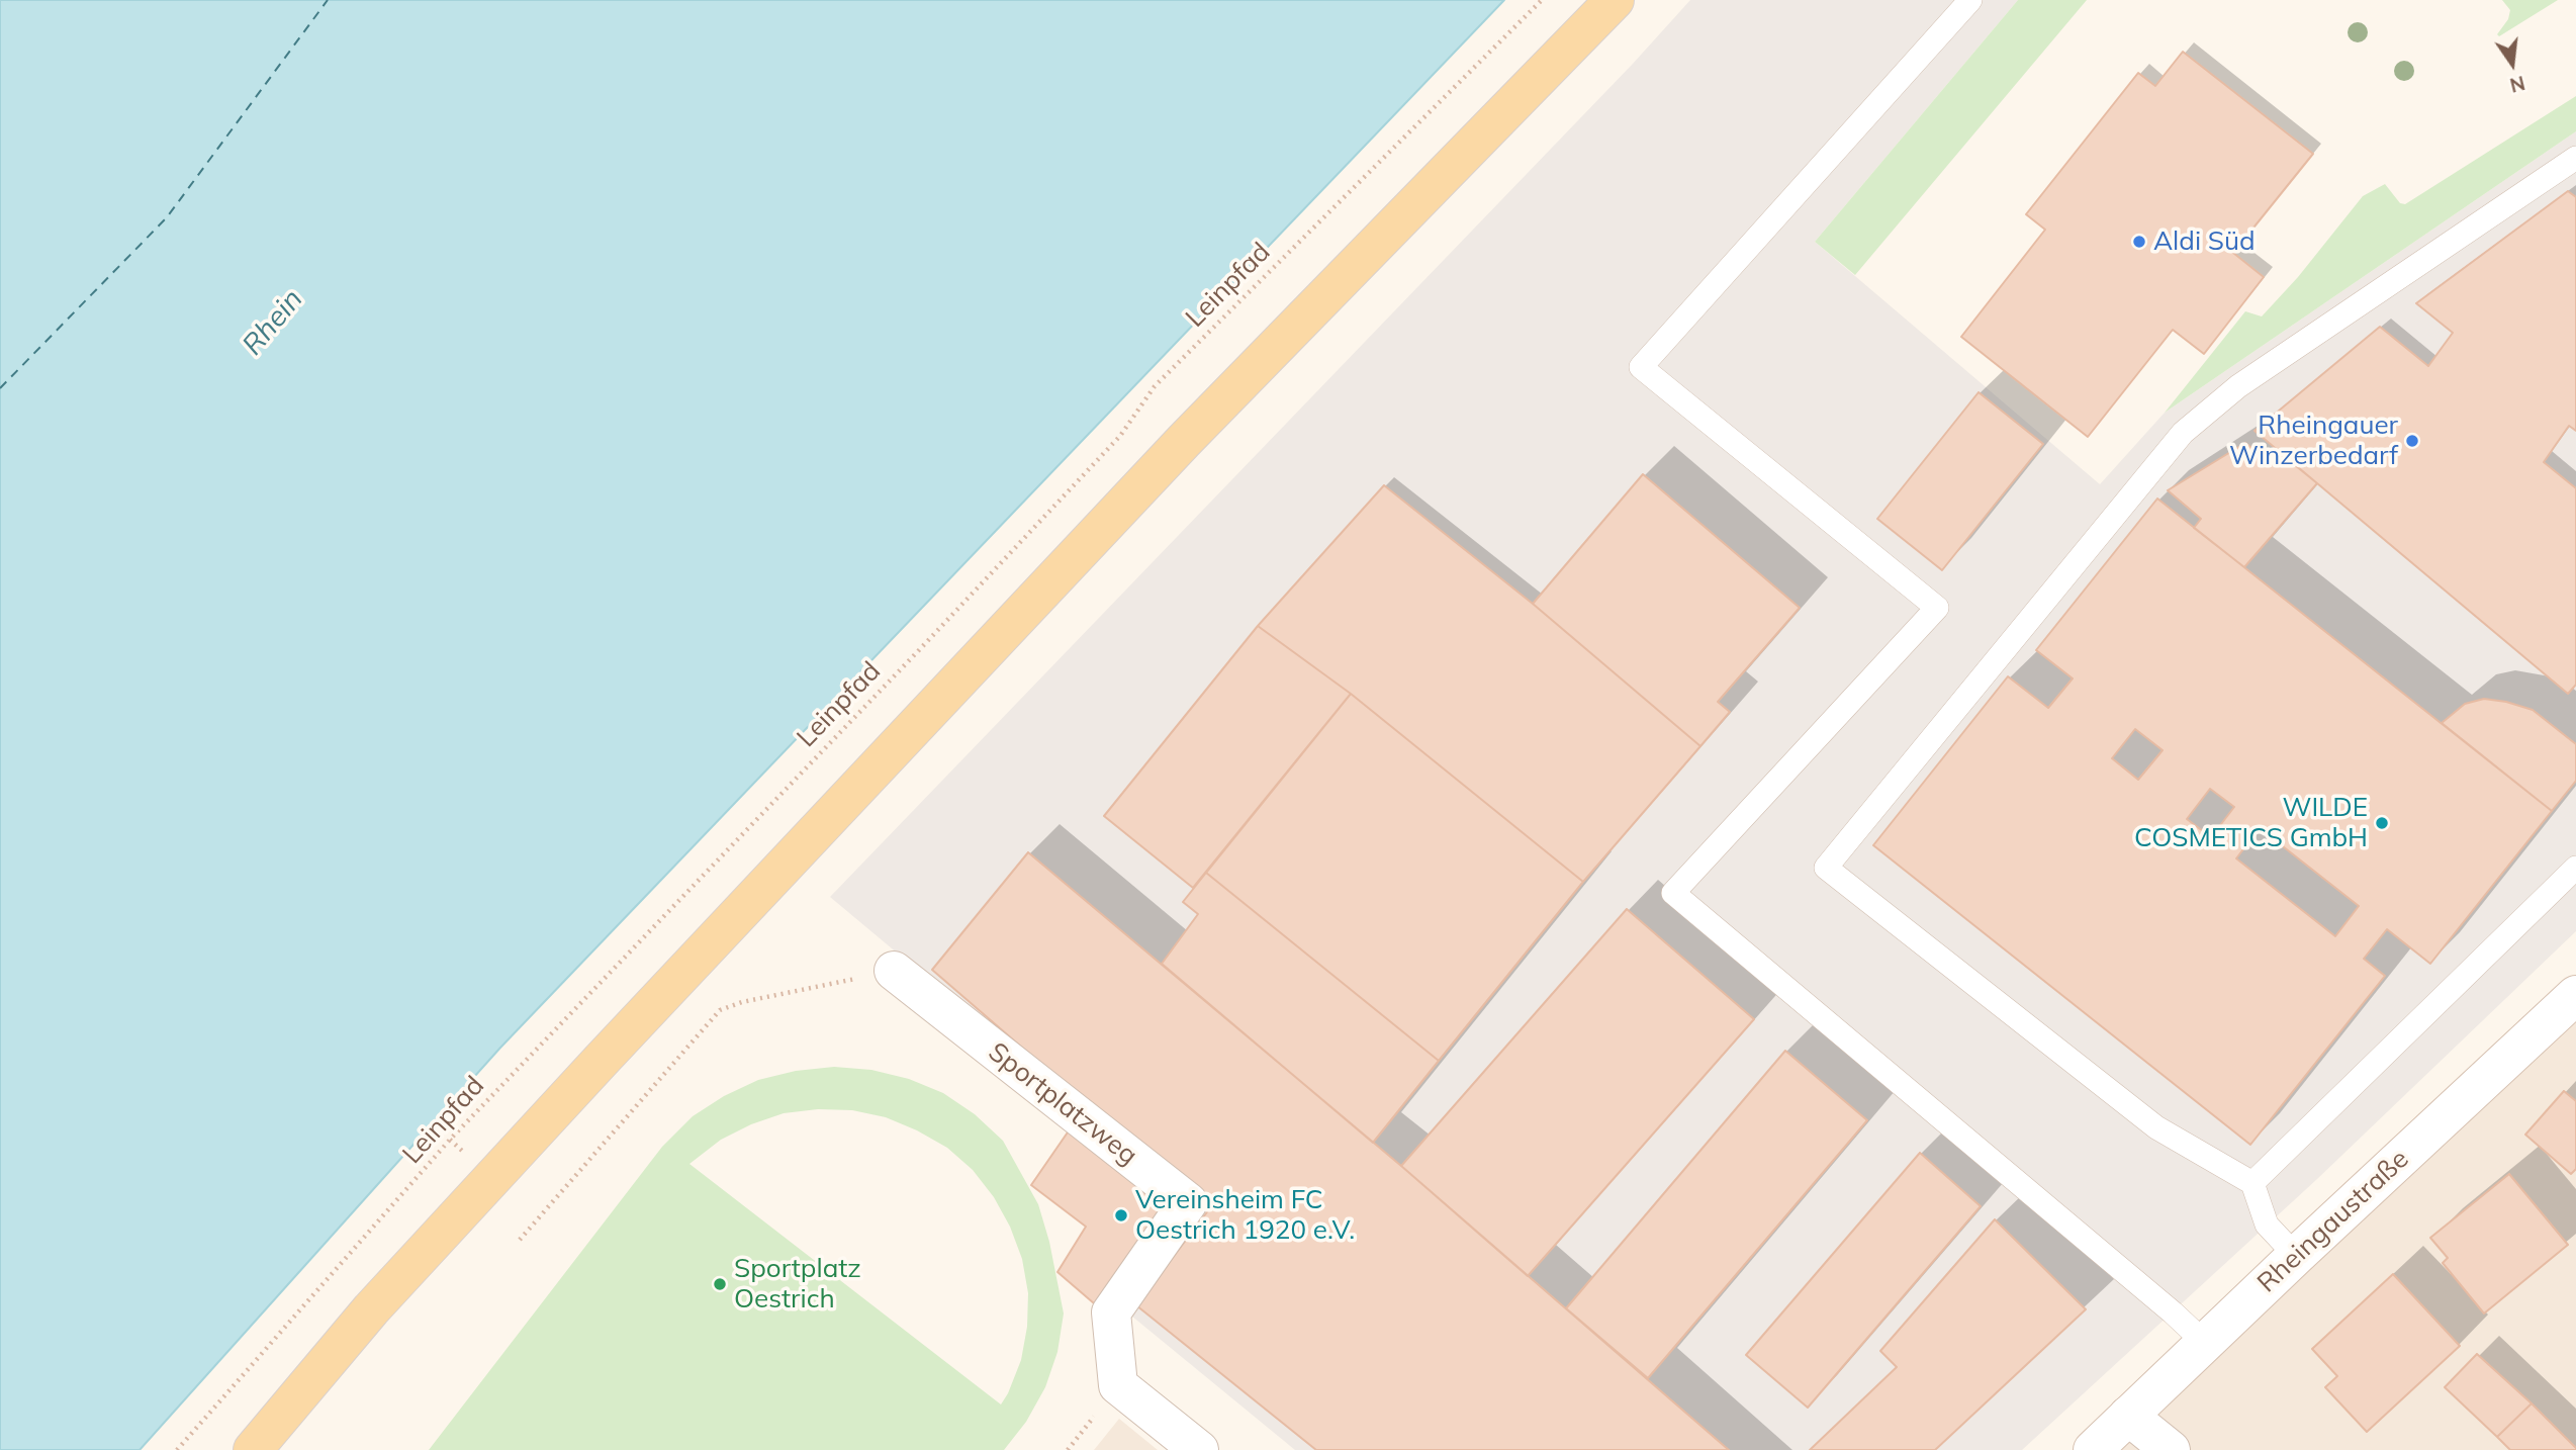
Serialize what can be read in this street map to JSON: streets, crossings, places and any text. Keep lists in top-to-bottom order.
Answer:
{
  "streets": {
    "street": ["Sportplatzweg", "Rheingaustraße"],
    "path": ["Leinpfad"]
  },
  "water": ["Rhein"],
  "places": [
    "Aldi Süd",
    "Rheingauer Winzerbedarf",
    "WILDE COSMETICS GmbH",
    "Vereinsheim FC Oestrich 1920 e.V.",
    "Sportplatz Oestrich"
  ],
  "north": "bottom"
}
